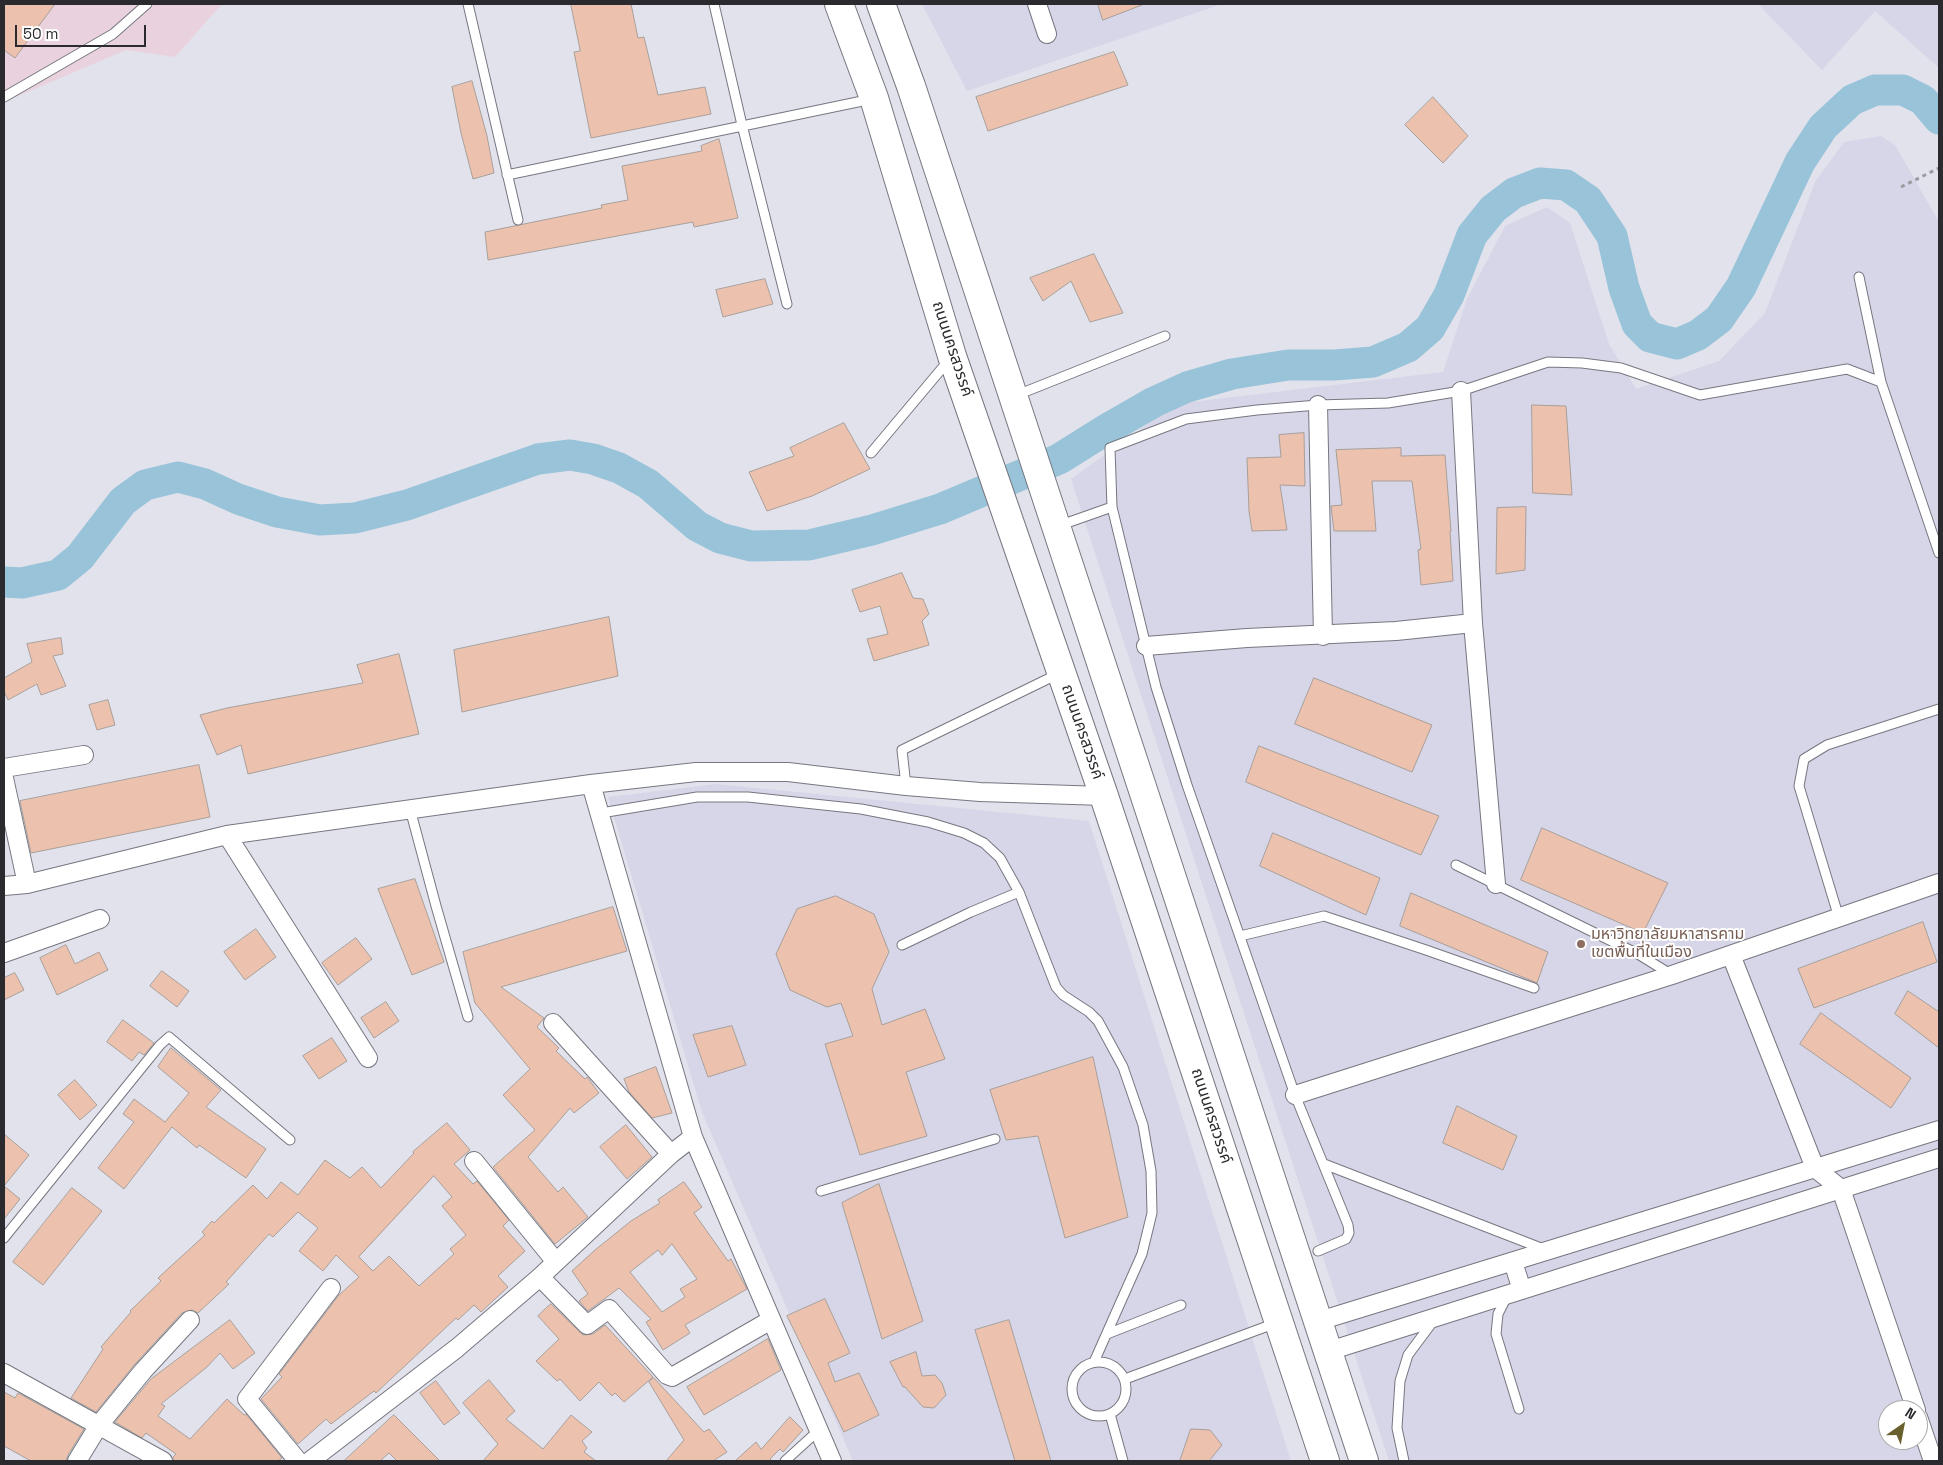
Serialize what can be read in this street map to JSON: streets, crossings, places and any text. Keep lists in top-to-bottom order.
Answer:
{
  "streets": {
    "main road": ["ถนนนครสวรรค์"]
  },
  "places": ["มหาวิทยาลัยมหาสารคาม เขตพื้นที่ในเมือง"],
  "scale_bar": "50 m",
  "north": "top right"
}
